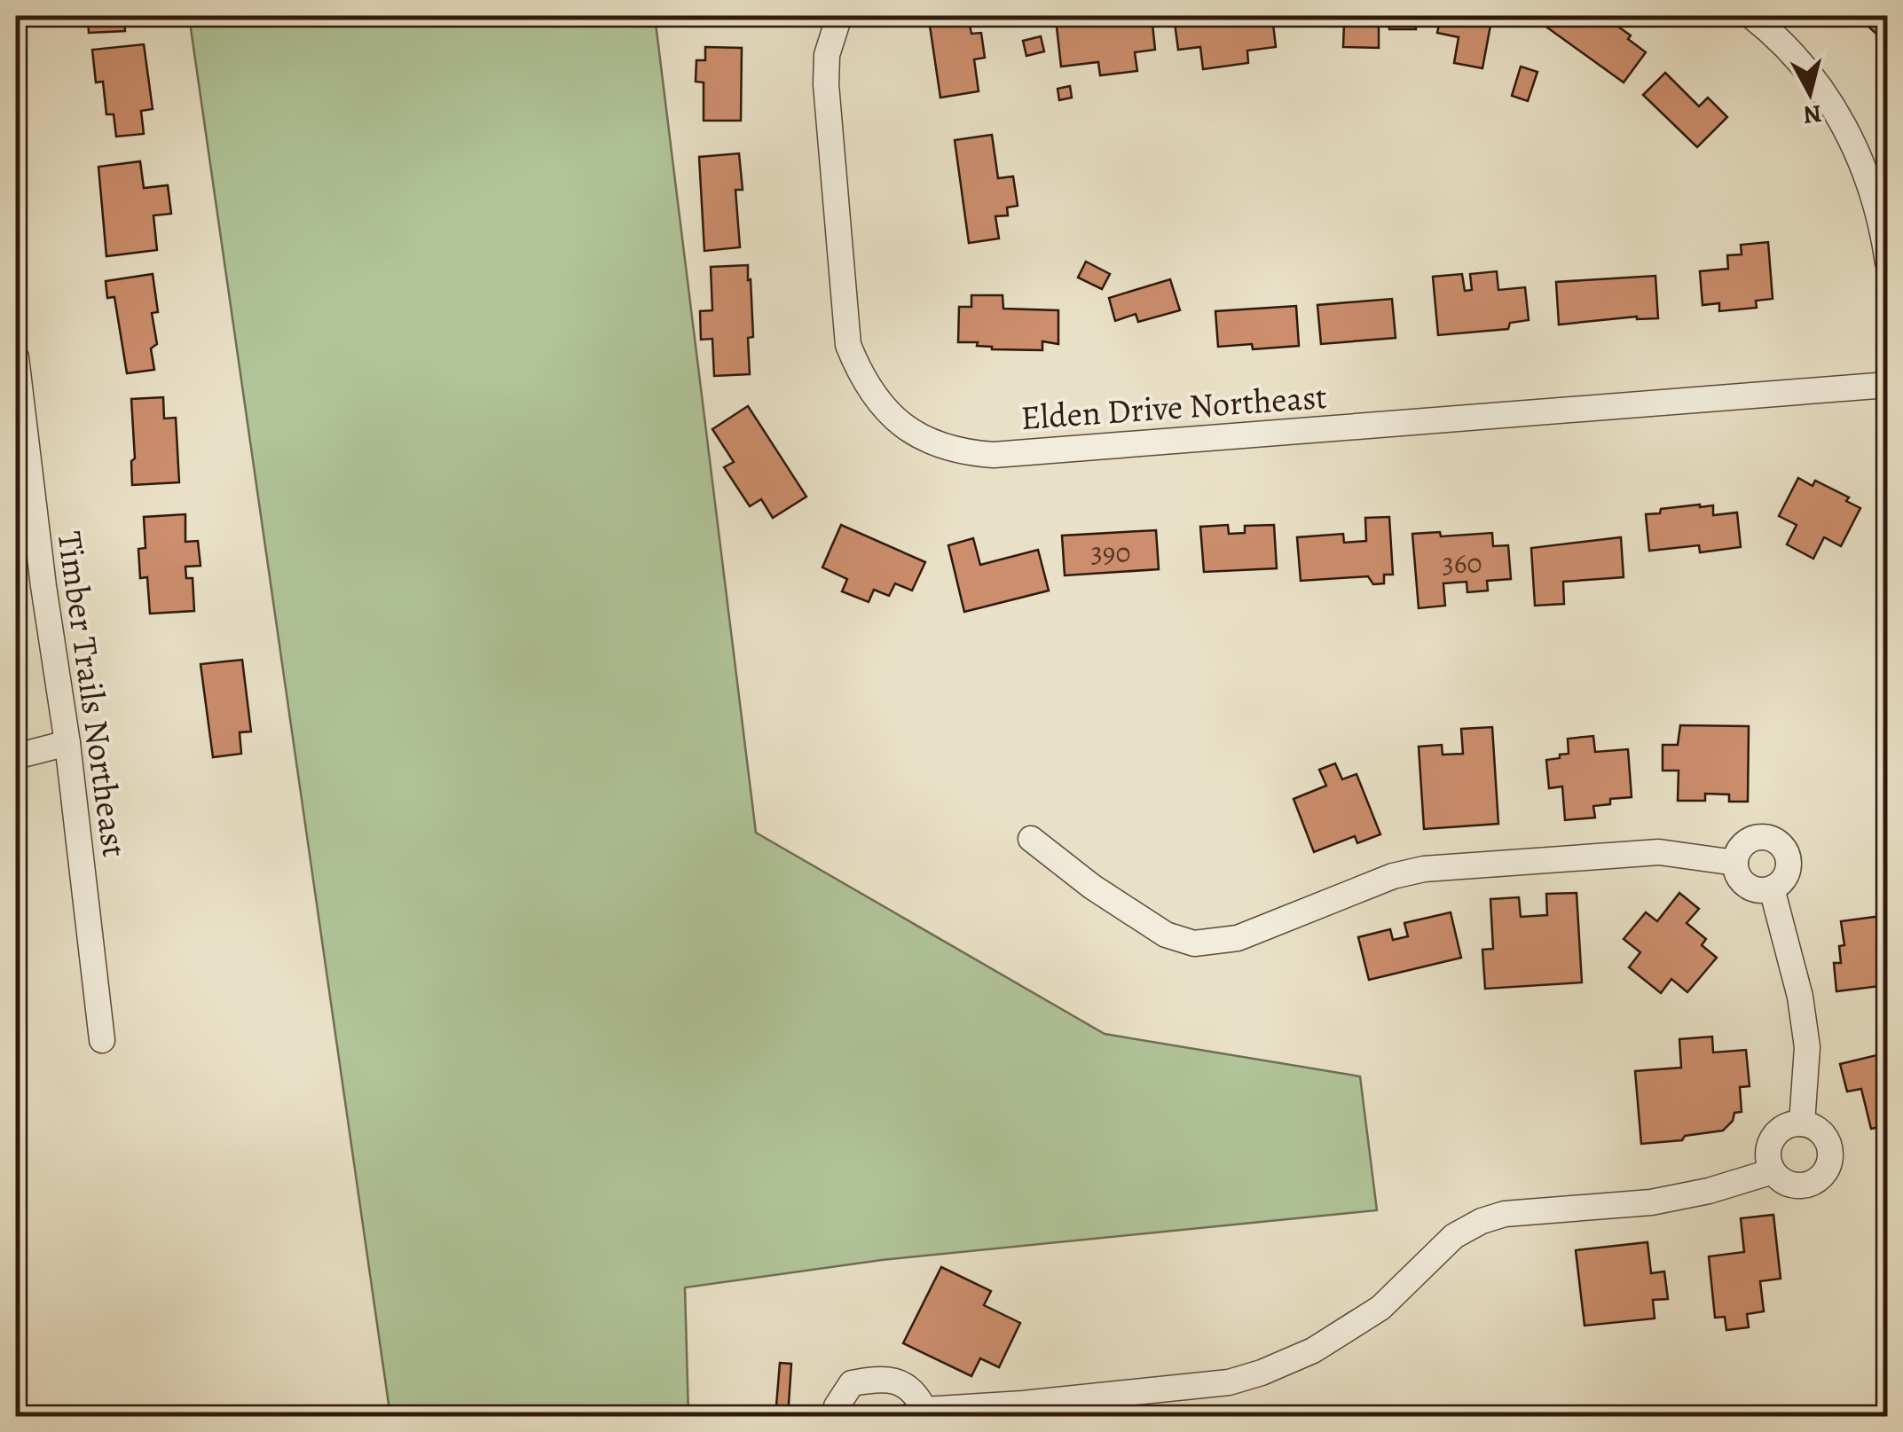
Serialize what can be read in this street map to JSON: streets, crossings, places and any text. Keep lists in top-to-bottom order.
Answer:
{
  "streets": {
    "street": ["Elden Drive Northeast", "Timber Trails Northeast"]
  },
  "house_numbers": ["390", "360"],
  "north": "bottom"
}
